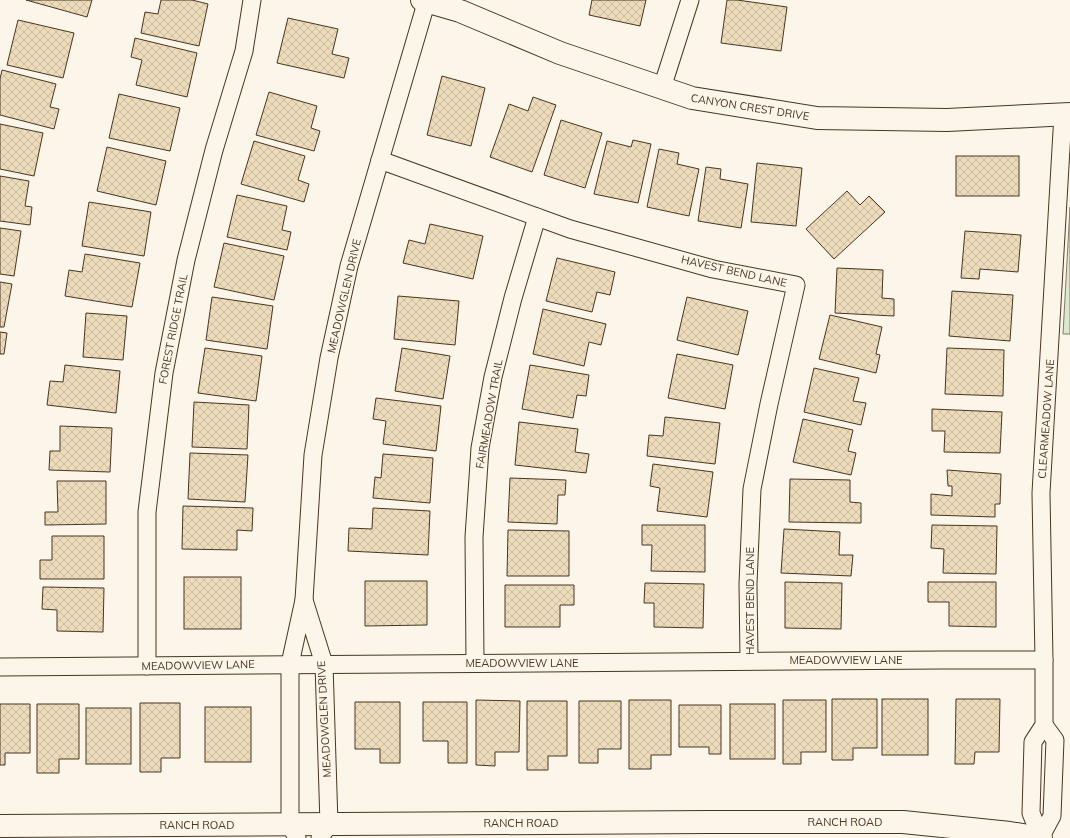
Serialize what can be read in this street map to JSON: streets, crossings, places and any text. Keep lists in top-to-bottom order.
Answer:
{
  "streets": {
    "main road": ["CANYON CREST DRIVE", "RANCH ROAD"],
    "street": [
      "HAVEST BEND LANE",
      "MEADOWGLEN DRIVE",
      "FOREST RIDGE TRAIL",
      "FAIRMEADOW TRAIL",
      "CLEARMEADOW LANE",
      "MEADOWVIEW LANE"
    ]
  },
  "crossings": [
    ["CANYON CREST DRIVE", "MEADOWGLEN DRIVE"],
    ["CANYON CREST DRIVE", "CLEARMEADOW LANE"],
    ["HAVEST BEND LANE", "MEADOWGLEN DRIVE"],
    ["HAVEST BEND LANE", "FAIRMEADOW TRAIL"],
    ["HAVEST BEND LANE", "MEADOWVIEW LANE"],
    ["MEADOWGLEN DRIVE", "MEADOWVIEW LANE"],
    ["MEADOWGLEN DRIVE", "RANCH ROAD"],
    ["FOREST RIDGE TRAIL", "MEADOWVIEW LANE"],
    ["FAIRMEADOW TRAIL", "MEADOWVIEW LANE"],
    ["CLEARMEADOW LANE", "MEADOWVIEW LANE"],
    ["CLEARMEADOW LANE", "RANCH ROAD"]
  ]
}
